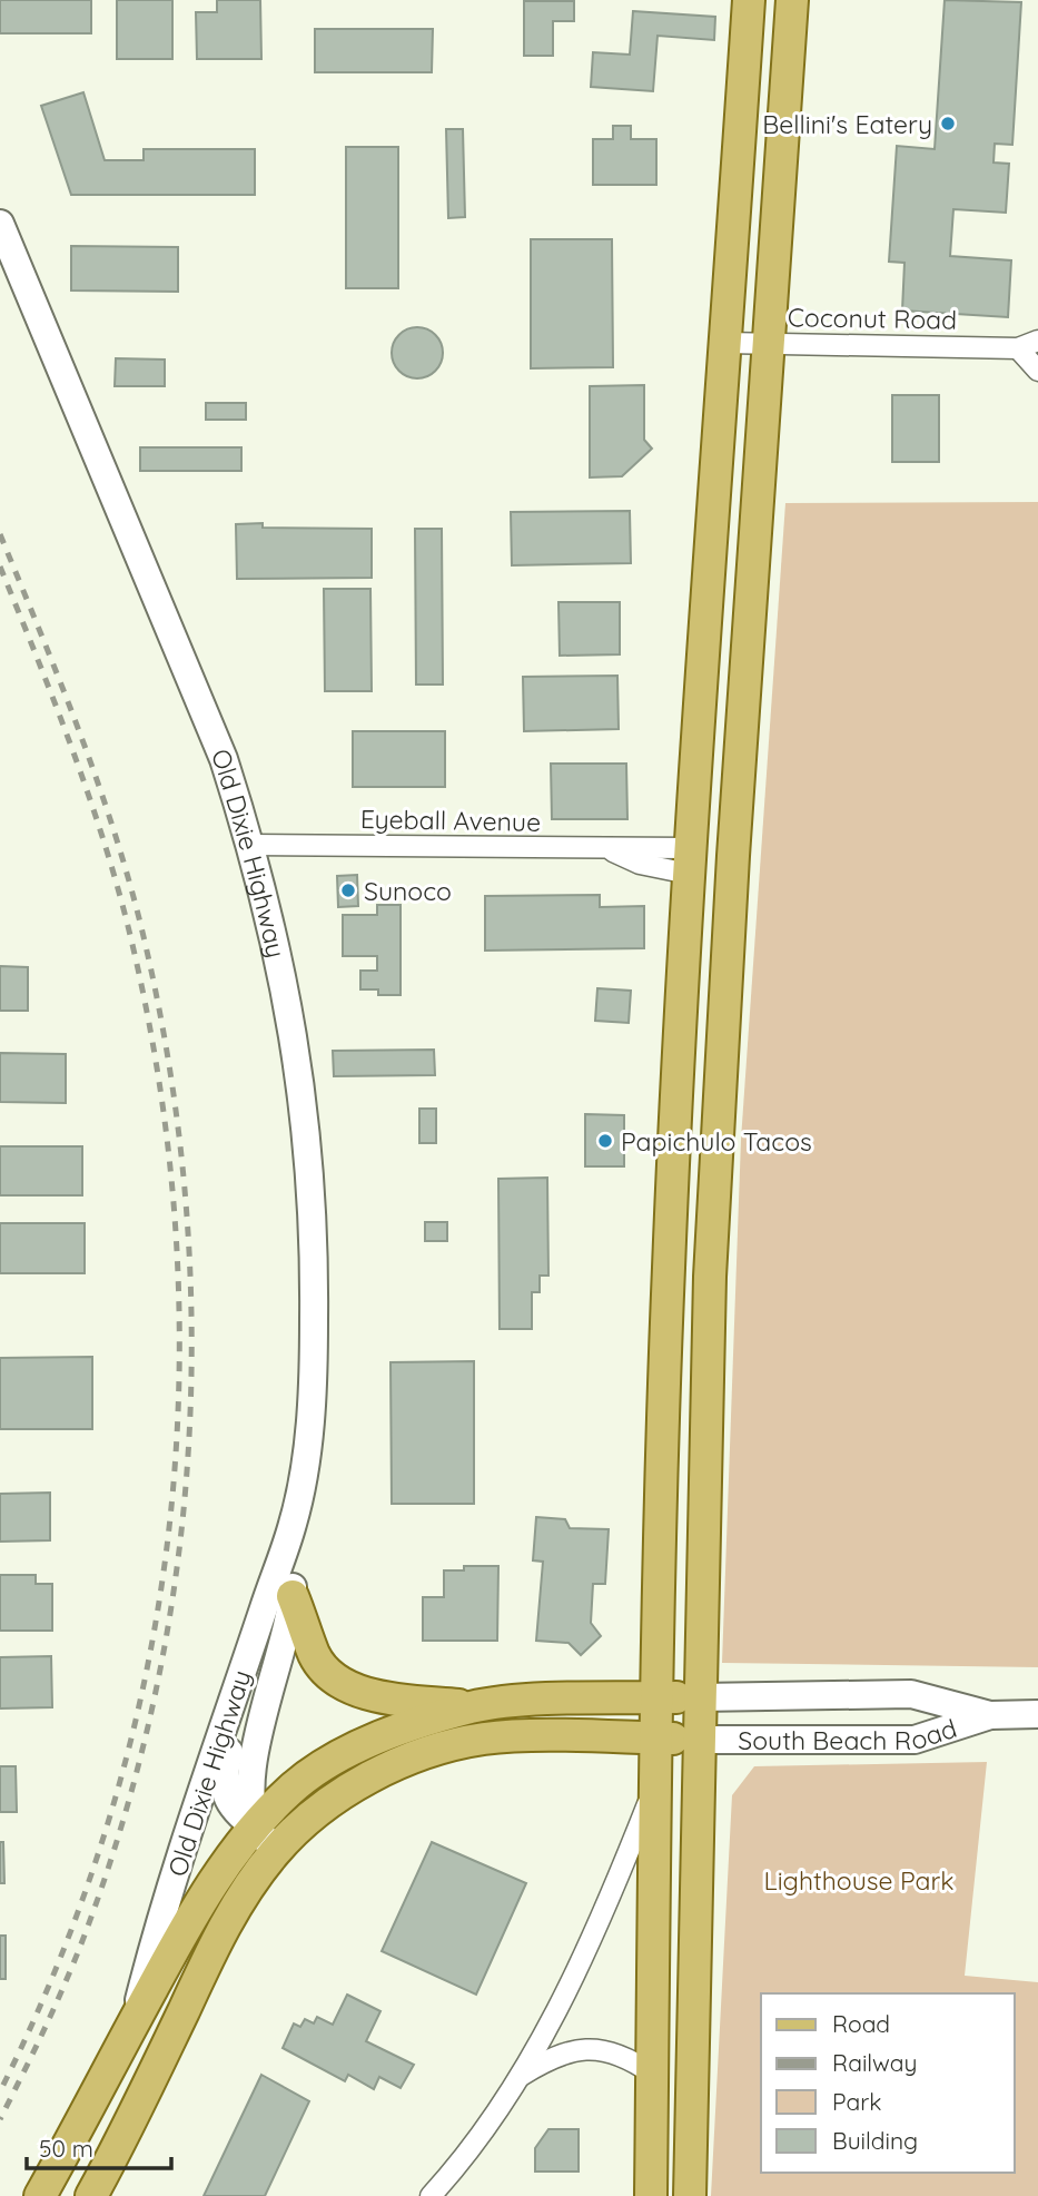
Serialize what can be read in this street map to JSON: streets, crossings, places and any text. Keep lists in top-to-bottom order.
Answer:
{
  "streets": {
    "main road": ["Old Dixie Highway"],
    "street": ["Coconut Road", "Eyeball Avenue", "South Beach Road"]
  },
  "crossings": [
    ["Eyeball Avenue", "Old Dixie Highway"],
    ["Old Dixie Highway", "South Beach Road"]
  ],
  "parks": ["Lighthouse Park"],
  "places": ["Bellini's Eatery", "Sunoco", "Papichulo Tacos"],
  "legend": [
    "Road",
    "Railway",
    "Park",
    "Building"
  ],
  "scale_bar": "50 m"
}
